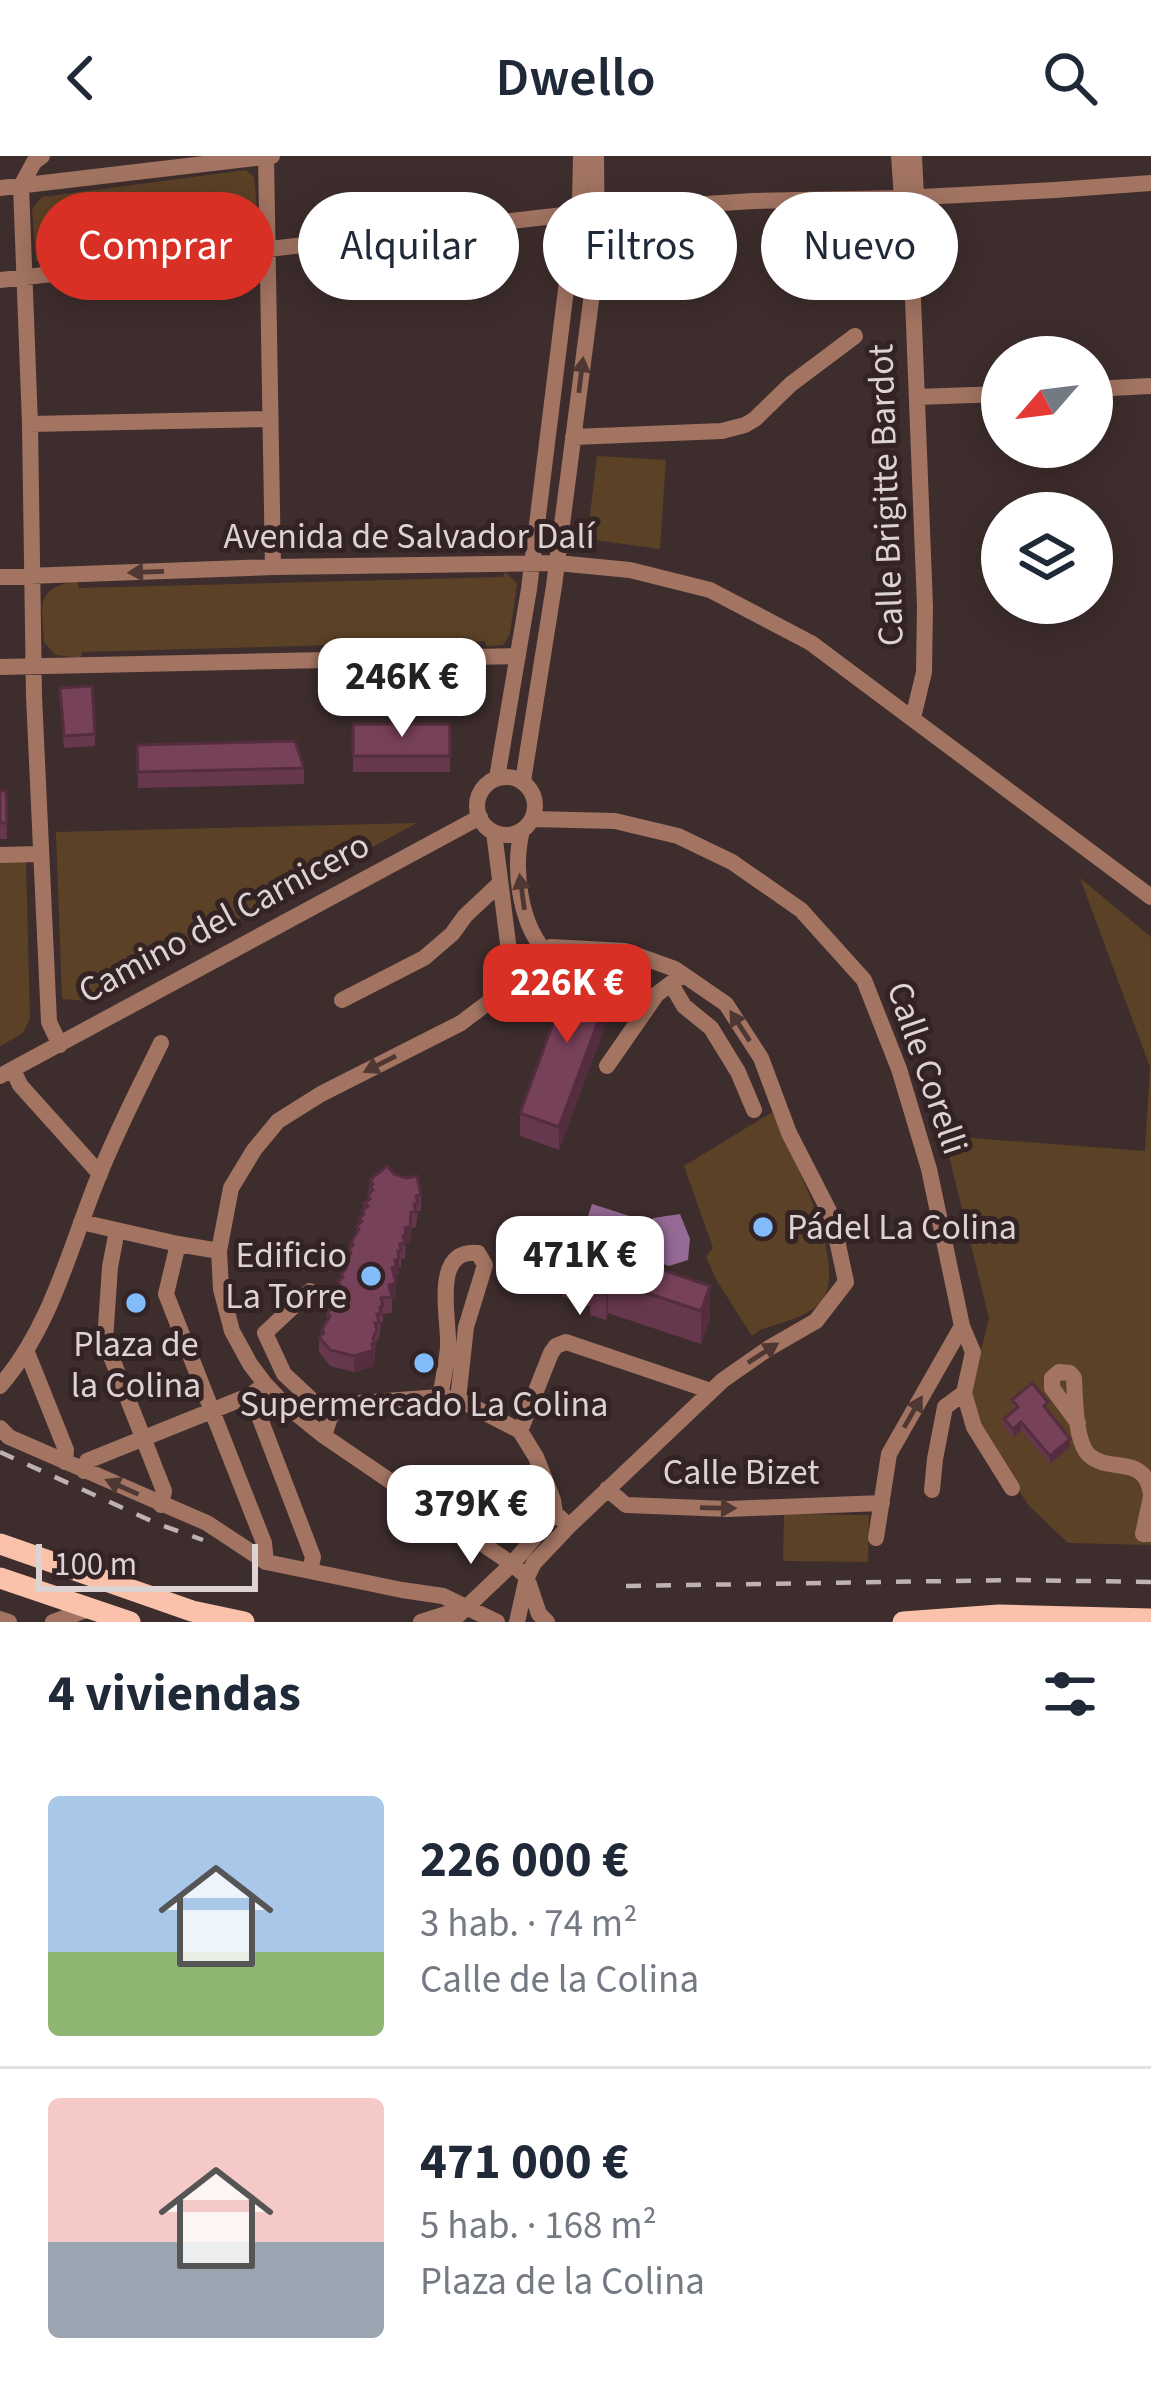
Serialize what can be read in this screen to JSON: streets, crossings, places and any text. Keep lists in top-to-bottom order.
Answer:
{
  "streets": {
    "street": [
      "Calle Brigitte Bardot",
      "Avenida de Salvador Dalí",
      "Camino del Carnicero",
      "Calle Corelli",
      "Calle Bizet"
    ]
  },
  "crossings": [
    ["Calle Brigitte Bardot", "Avenida de Salvador Dalí"],
    ["Camino del Carnicero", "Calle Corelli"]
  ],
  "one_way": ["Calle Bizet"],
  "places": [
    "Pádel La Colina",
    "Edificio La Torre",
    "Plaza de la Colina",
    "Supermercado La Colina"
  ],
  "scale_bar": "100 m",
  "north": "bottom left",
  "page": {
    "header": "Dwello",
    "chip": [
      "Comprar",
      "Alquilar",
      "Filtros",
      "Nuevo"
    ],
    "price": [
      "246K €",
      "226K €",
      "471K €",
      "379K €"
    ],
    "scale": "100 m",
    "heading": "4 viviendas",
    "list": [
      {
        "name": "226 000 €",
        "note": "3 hab. · 74 m² · Calle de la Colina"
      },
      {
        "name": "471 000 €",
        "note": "5 hab. · 168 m² · Plaza de la Colina"
      }
    ]
  }
}
